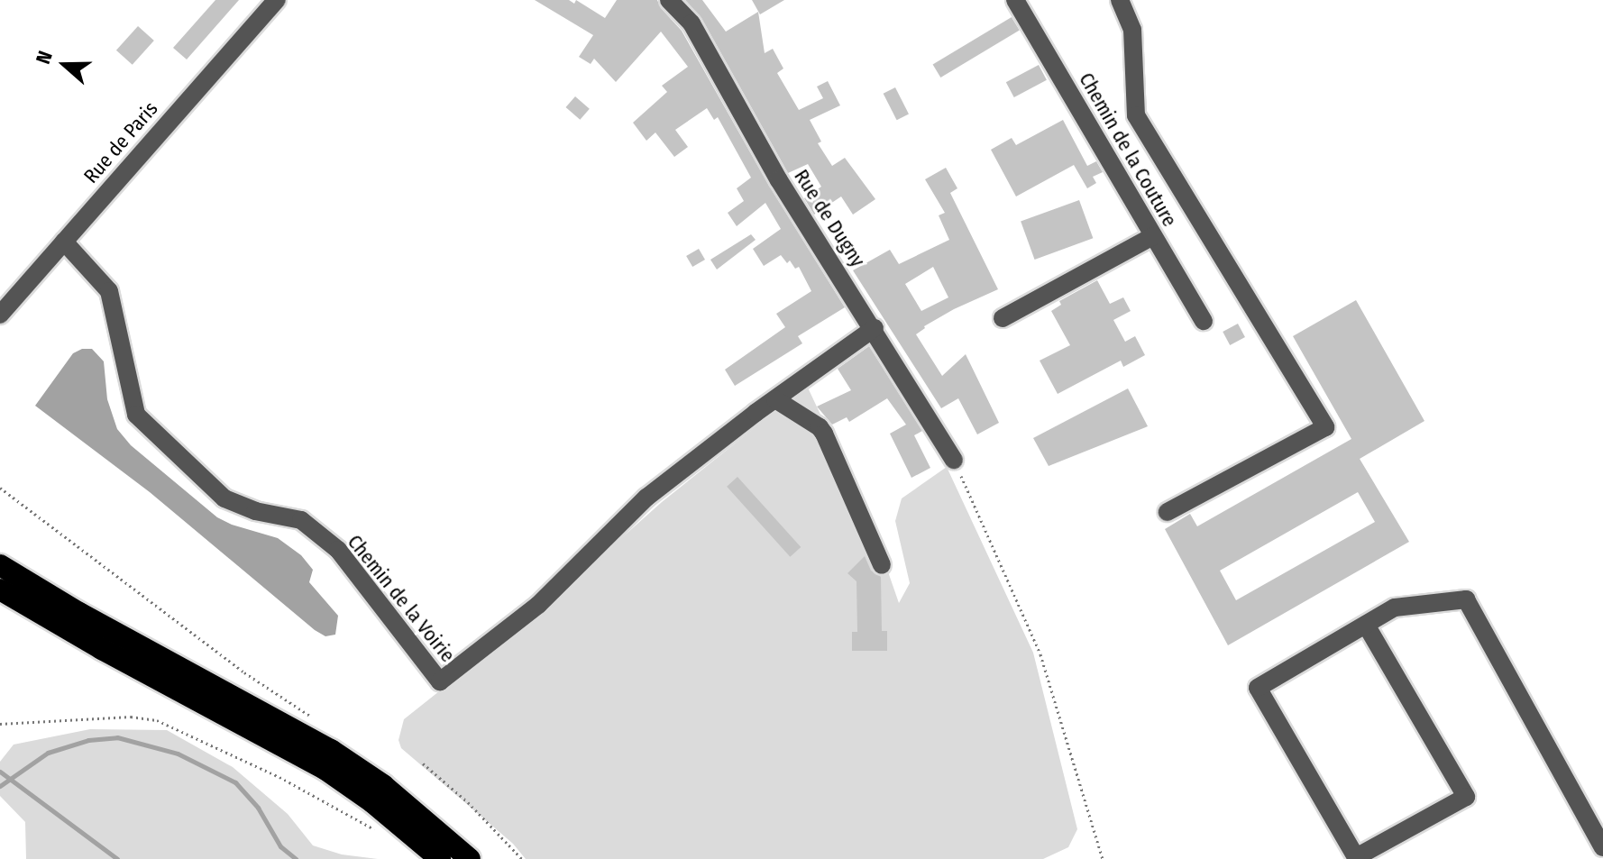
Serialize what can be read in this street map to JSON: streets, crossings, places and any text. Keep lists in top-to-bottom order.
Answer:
{
  "streets": {
    "street": [
      "Rue de Paris",
      "Chemin de la Couture",
      "Rue de Dugny",
      "Chemin de la Voirie"
    ]
  },
  "crossings": [
    ["Rue de Paris", "Chemin de la Voirie"],
    ["Rue de Dugny", "Chemin de la Voirie"]
  ],
  "north": "left"
}
